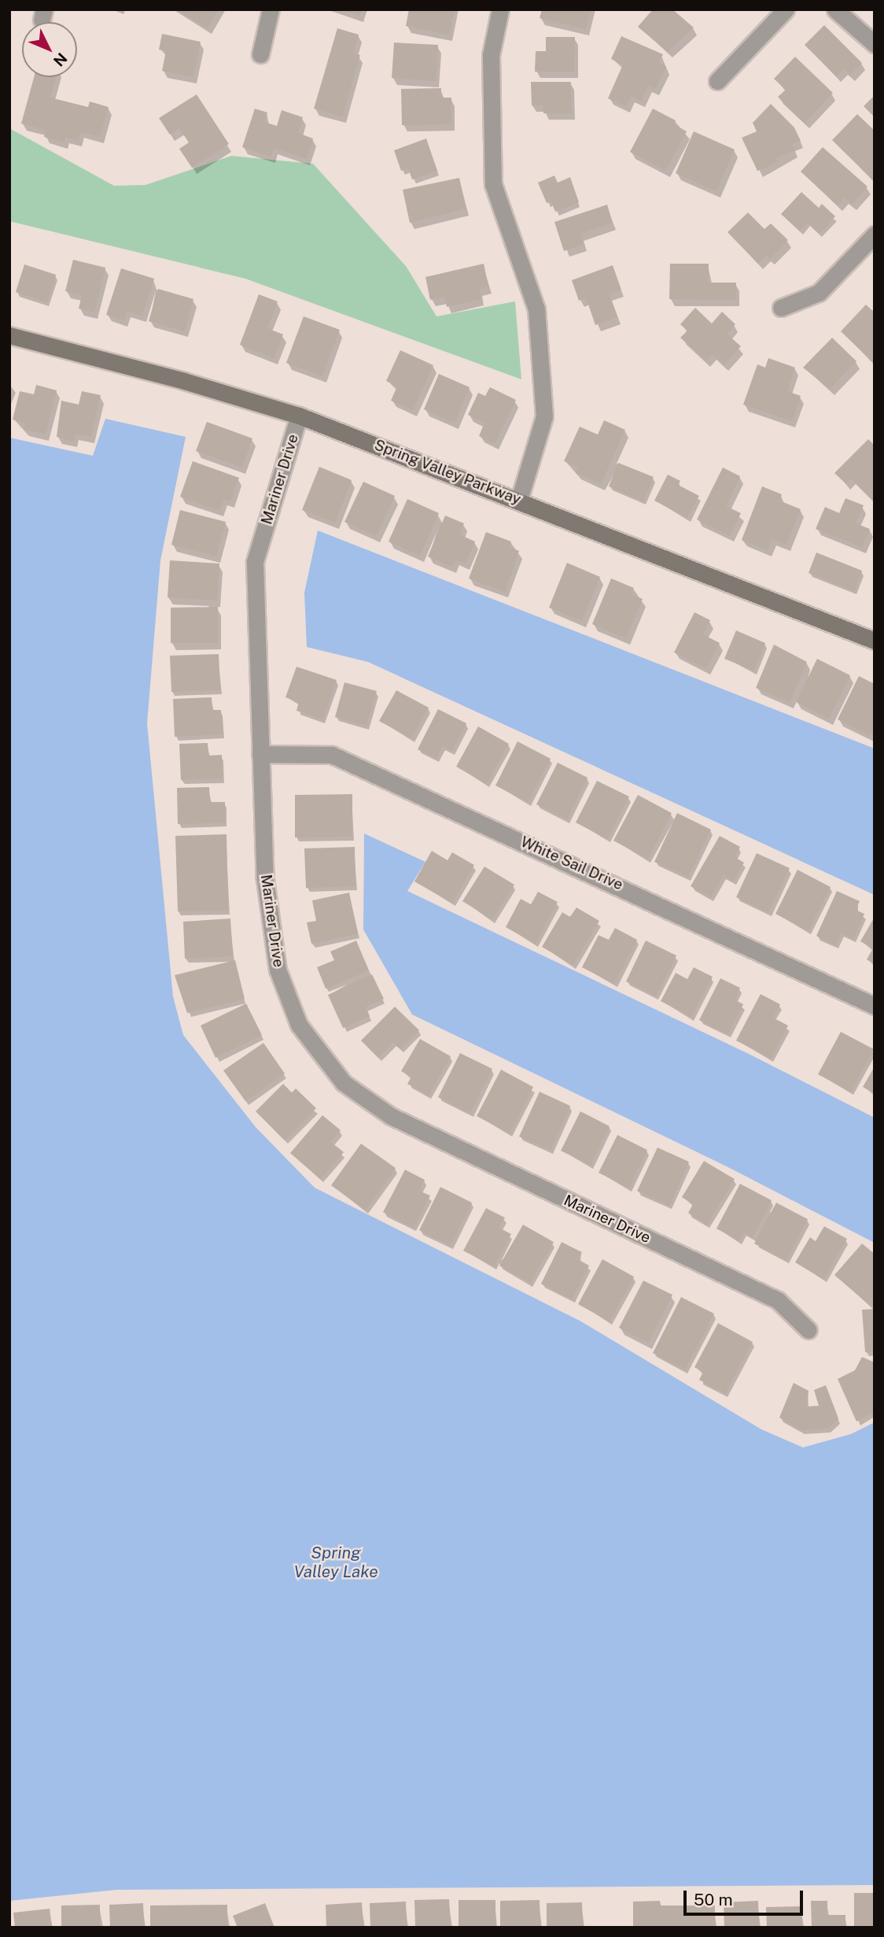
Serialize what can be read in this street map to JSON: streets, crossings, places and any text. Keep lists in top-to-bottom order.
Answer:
{
  "streets": {
    "street": ["Spring Valley Parkway", "Mariner Drive", "White Sail Drive"]
  },
  "crossings": [
    ["Spring Valley Parkway", "Mariner Drive"],
    ["Mariner Drive", "White Sail Drive"]
  ],
  "water": ["Spring Valley Lake"],
  "scale_bar": "50 m",
  "north": "bottom right"
}
